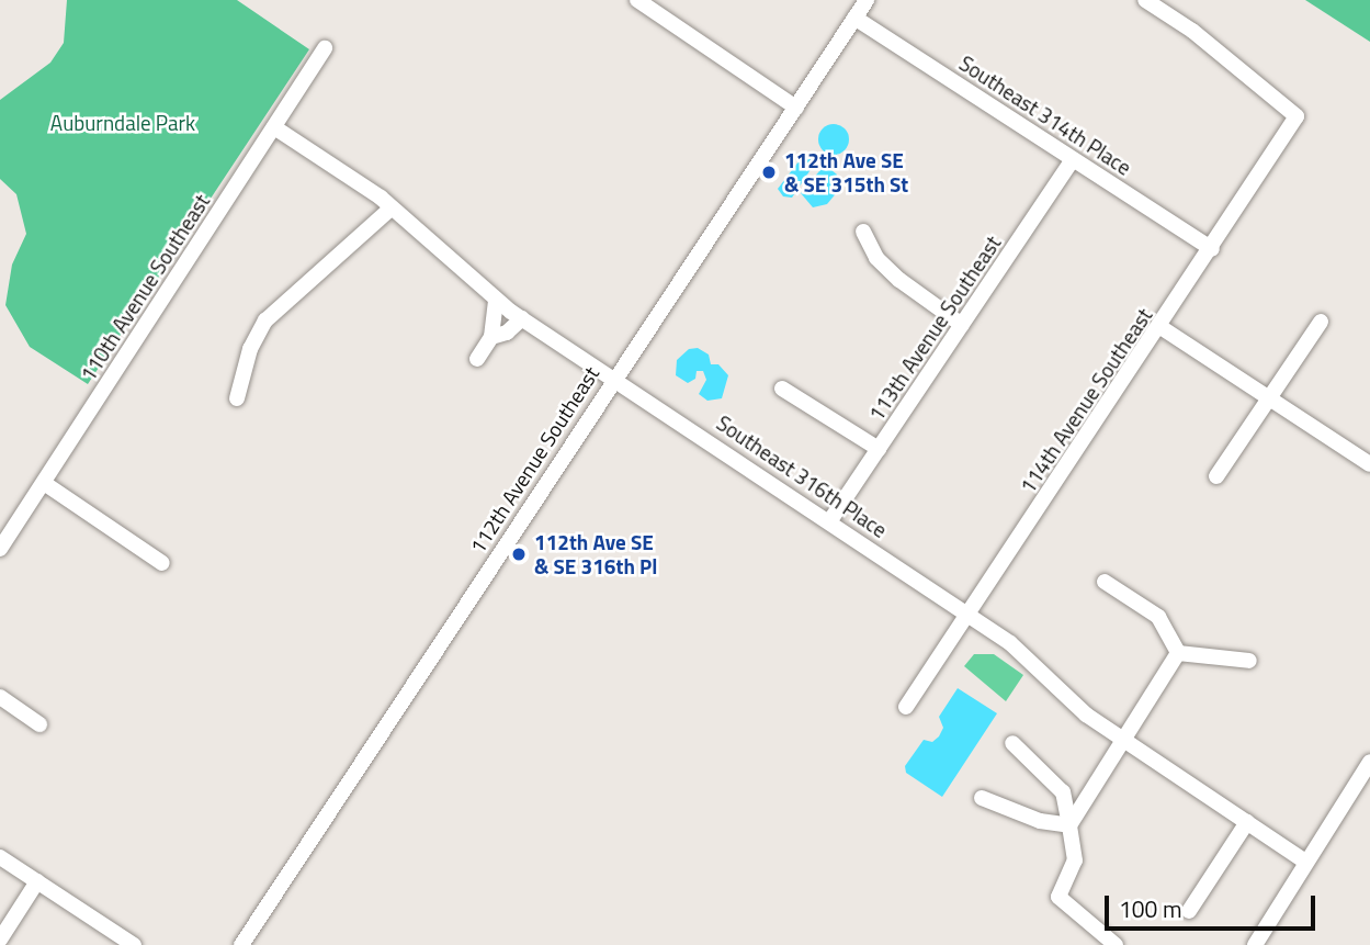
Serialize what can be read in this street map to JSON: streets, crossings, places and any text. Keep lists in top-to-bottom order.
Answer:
{
  "streets": {
    "street": [
      "Southeast 314th Place",
      "110th Avenue Southeast",
      "113th Avenue Southeast",
      "114th Avenue Southeast",
      "112th Avenue Southeast",
      "Southeast 316th Place"
    ]
  },
  "crossings": [
    ["Southeast 314th Place", "113th Avenue Southeast"],
    ["Southeast 314th Place", "114th Avenue Southeast"],
    ["Southeast 314th Place", "112th Avenue Southeast"],
    ["110th Avenue Southeast", "Southeast 316th Place"],
    ["113th Avenue Southeast", "Southeast 316th Place"],
    ["114th Avenue Southeast", "Southeast 316th Place"],
    ["112th Avenue Southeast", "Southeast 316th Place"]
  ],
  "parks": ["Auburndale Park"],
  "places": ["112th Ave SE & SE 315th St", "112th Ave SE & SE 316th Pl"],
  "scale_bar": "100 m"
}
